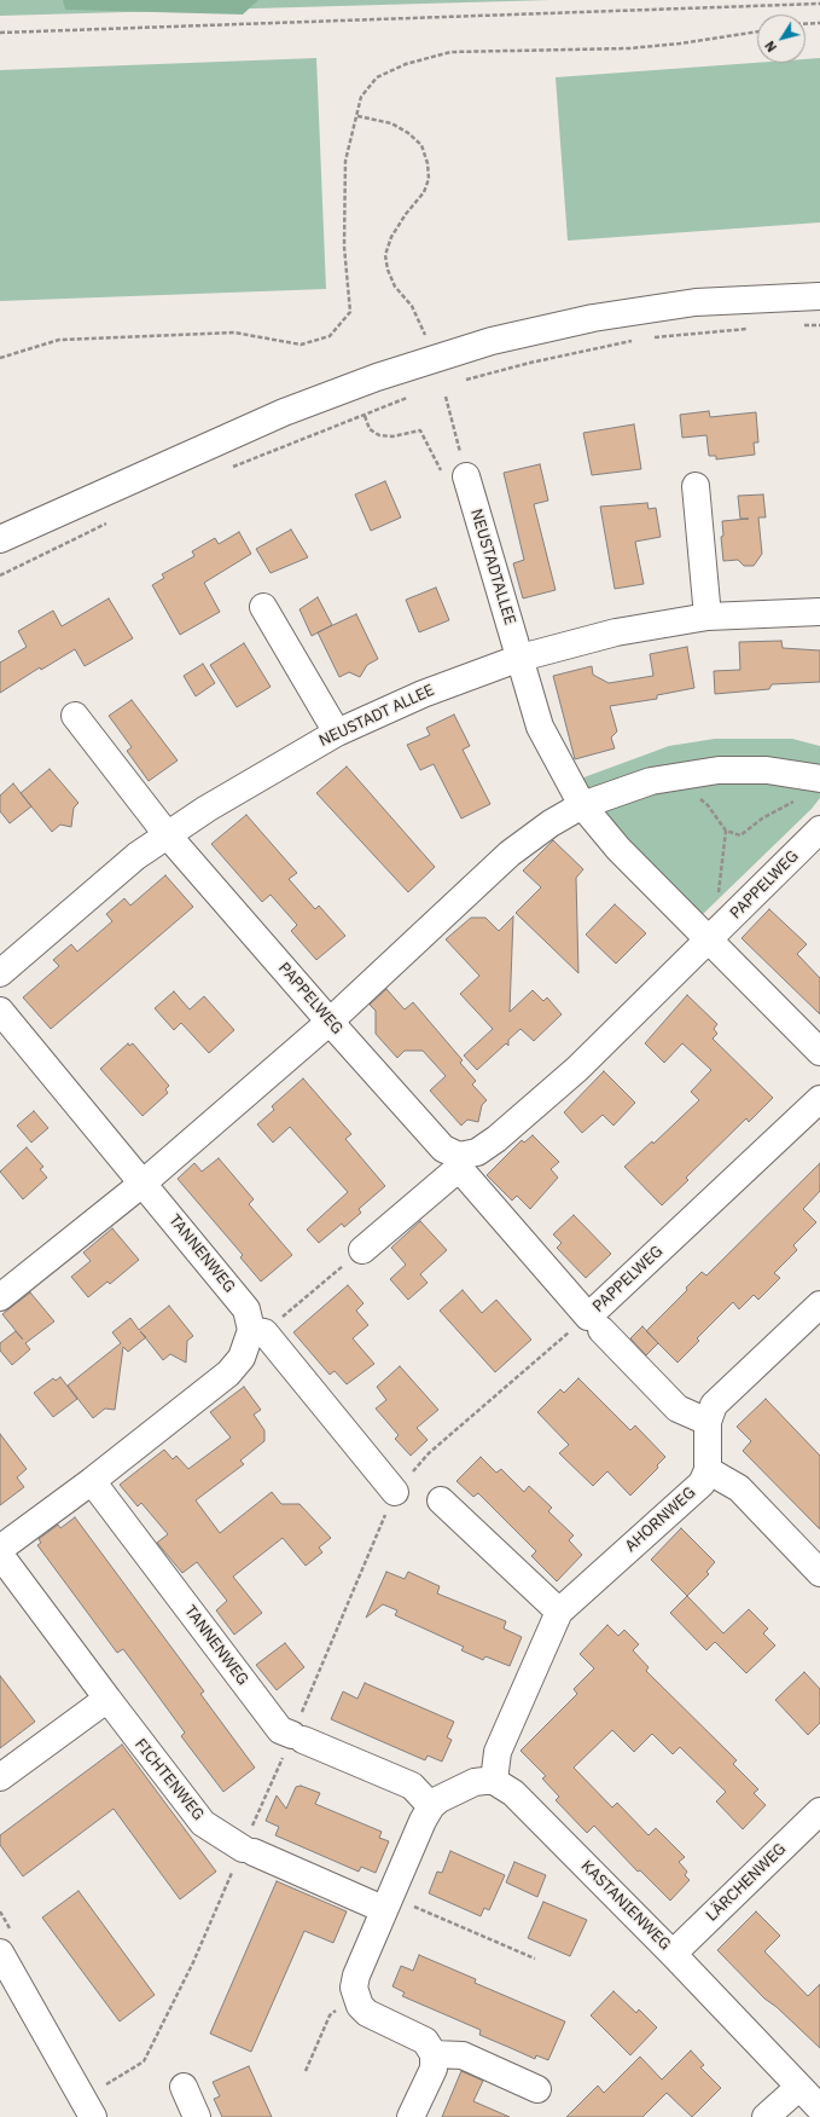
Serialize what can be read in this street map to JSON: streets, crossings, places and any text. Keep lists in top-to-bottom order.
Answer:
{
  "streets": {
    "street": [
      "NEUSTADTALLEE",
      "NEUSTADT ALLEE",
      "PAPPELWEG",
      "TANNENWEG",
      "AHORNWEG",
      "FICHTENWEG",
      "LÄRCHENWEG",
      "KASTANIENWEG"
    ]
  },
  "crossings": [
    ["NEUSTADTALLEE", "NEUSTADT ALLEE"],
    ["NEUSTADT ALLEE", "PAPPELWEG"],
    ["AHORNWEG", "KASTANIENWEG"],
    ["LÄRCHENWEG", "KASTANIENWEG"]
  ],
  "north": "bottom left"
}
